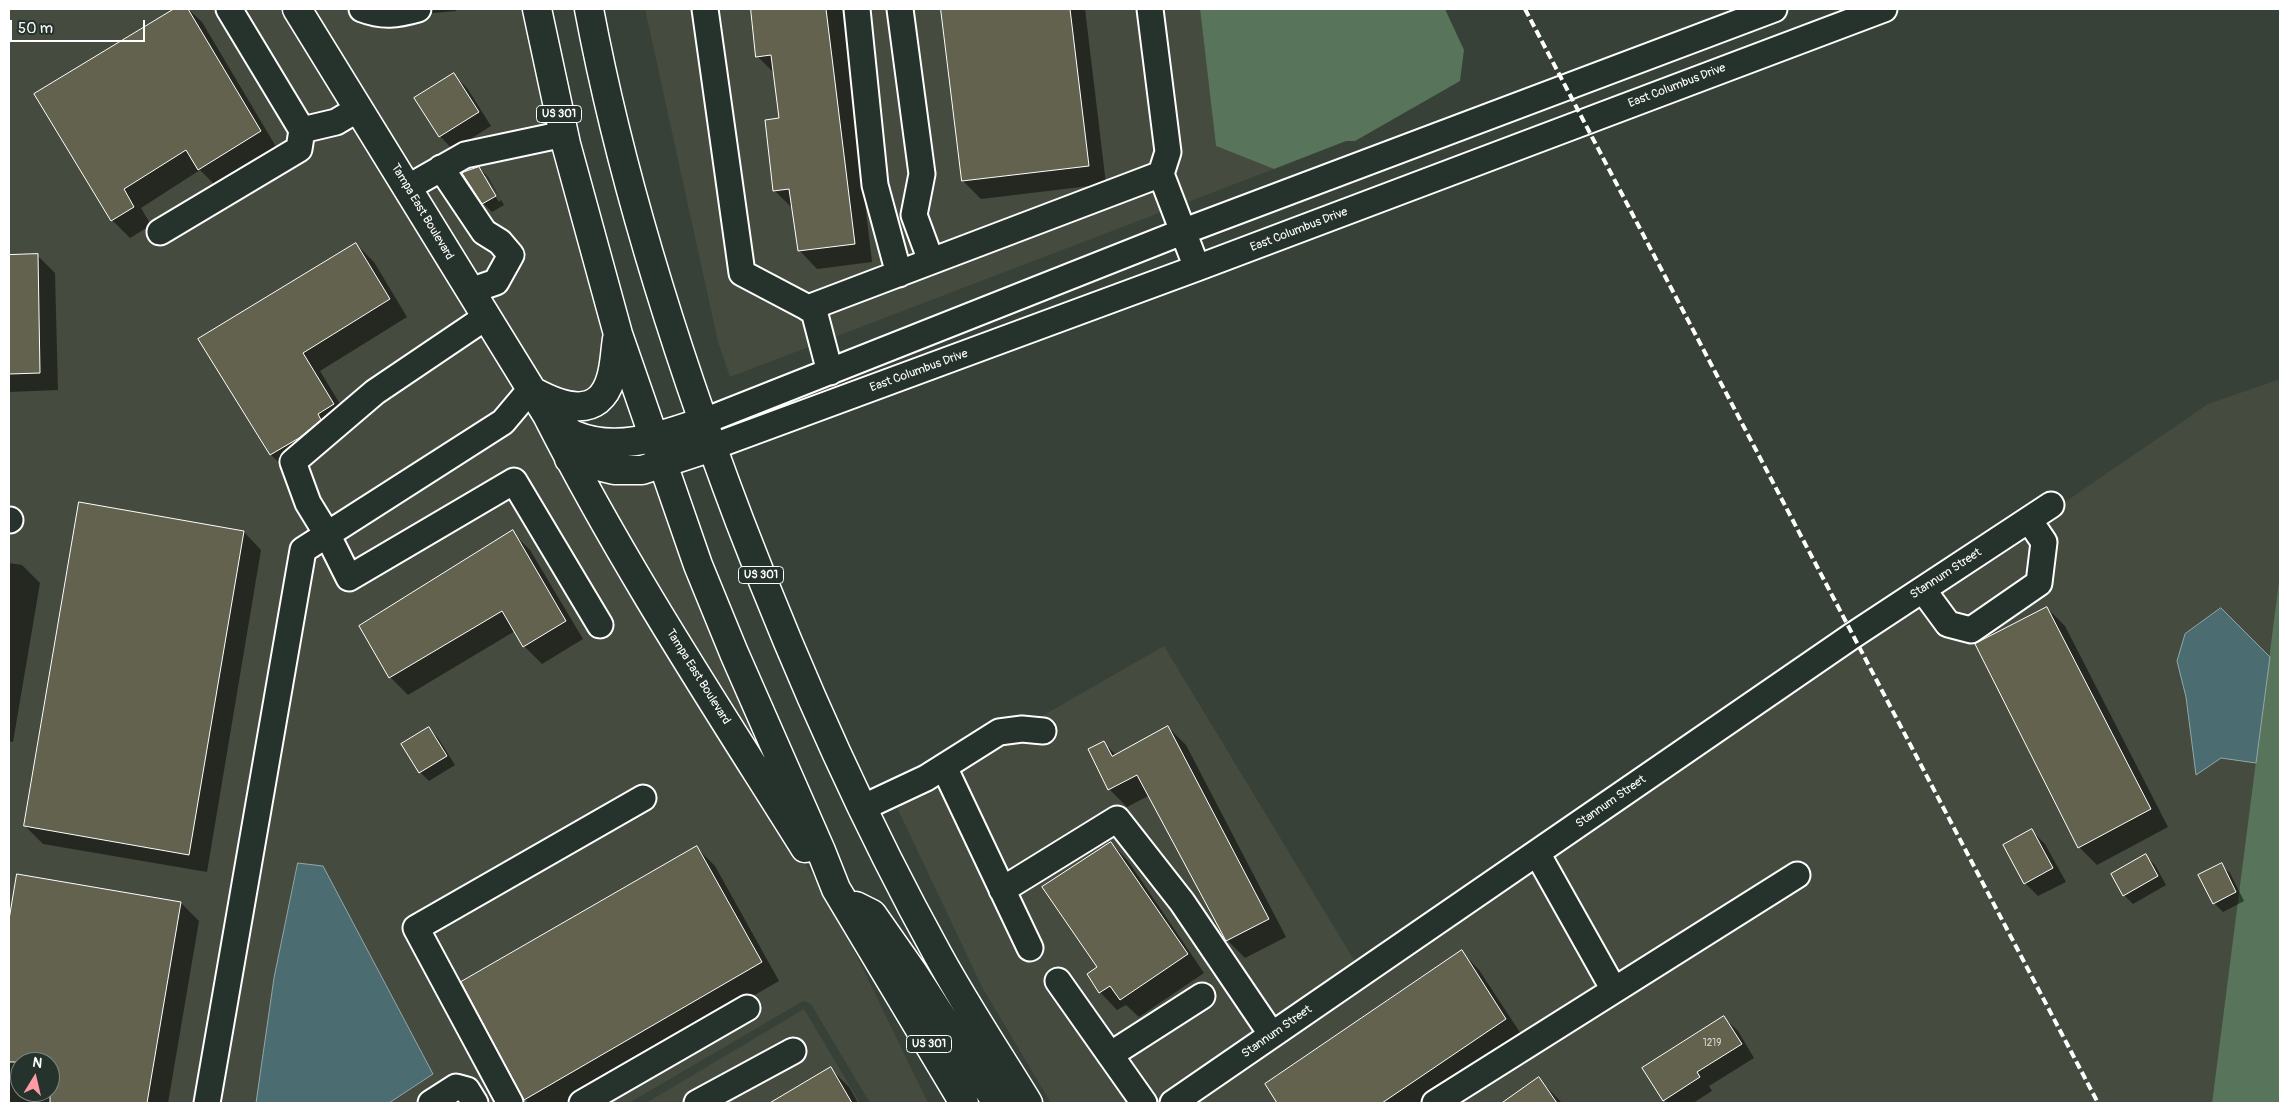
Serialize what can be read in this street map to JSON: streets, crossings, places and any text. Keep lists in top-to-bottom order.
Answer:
{
  "streets": {
    "main road": ["US 301", "Tampa East Boulevard"],
    "street": ["East Columbus Drive", "Stannum Street"]
  },
  "crossings": [
    ["East Columbus Drive", "US 301"],
    ["US 301", "Tampa East Boulevard"]
  ],
  "house_numbers": ["1219"],
  "scale_bar": "50 m",
  "north": "top"
}
